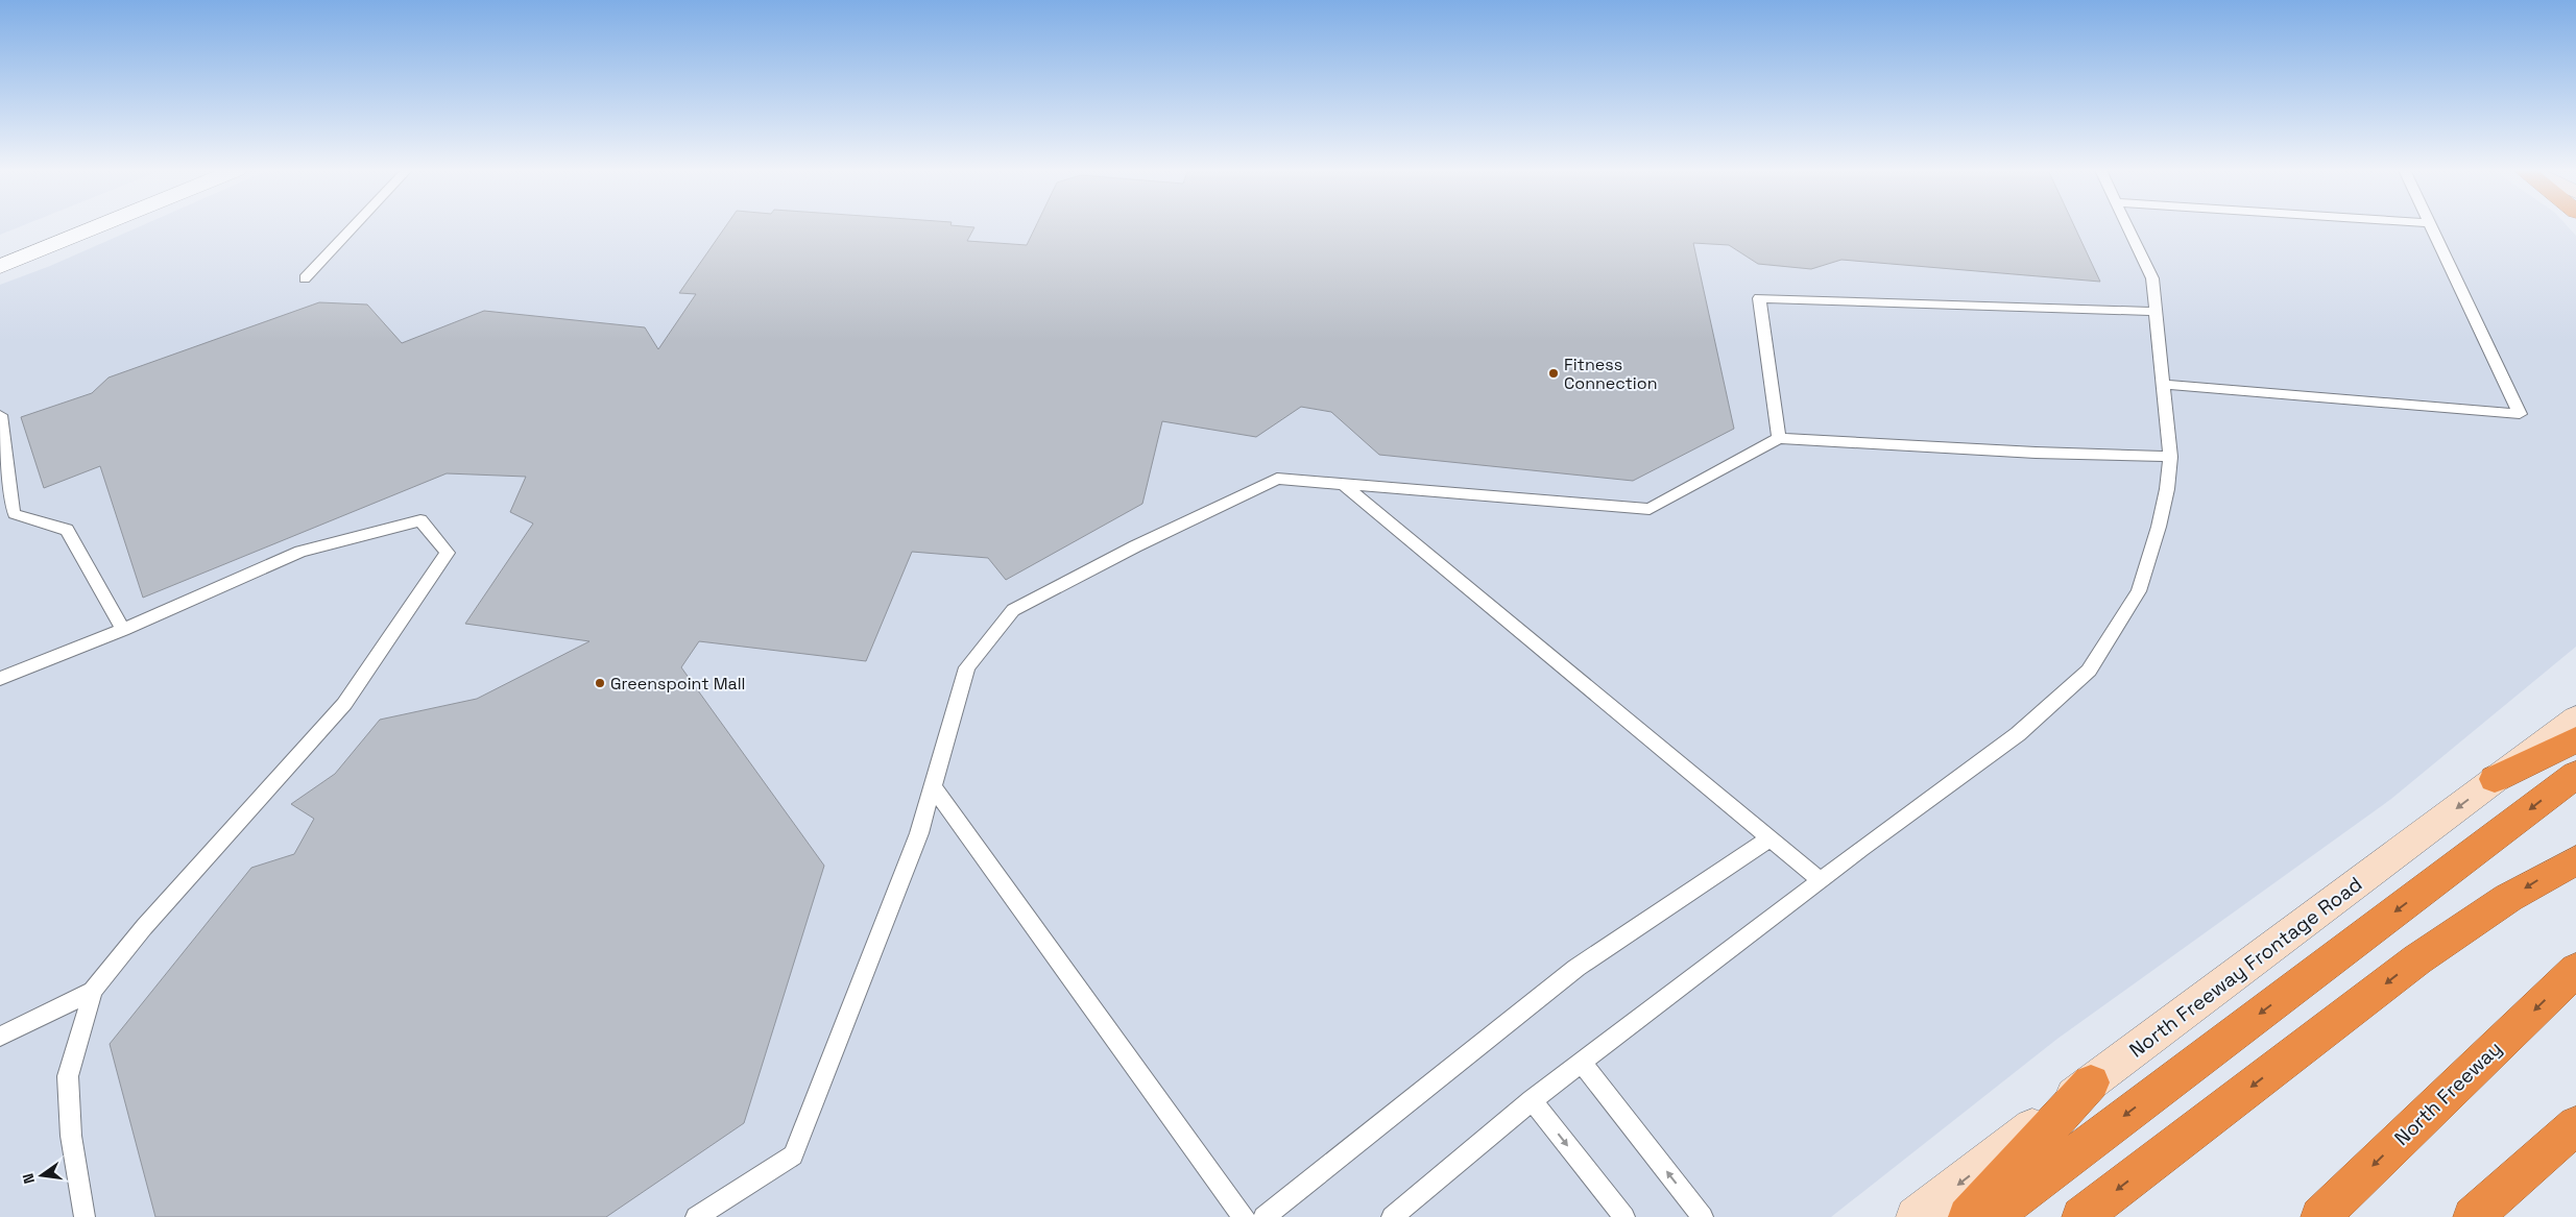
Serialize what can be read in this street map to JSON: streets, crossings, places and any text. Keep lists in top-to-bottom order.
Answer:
{
  "streets": {
    "highway": ["North Freeway"],
    "main road": ["North Freeway Frontage Road"]
  },
  "one_way": ["North Freeway Frontage Road"],
  "places": ["Fitness Connection", "Greenspoint Mall"],
  "north": "left"
}
